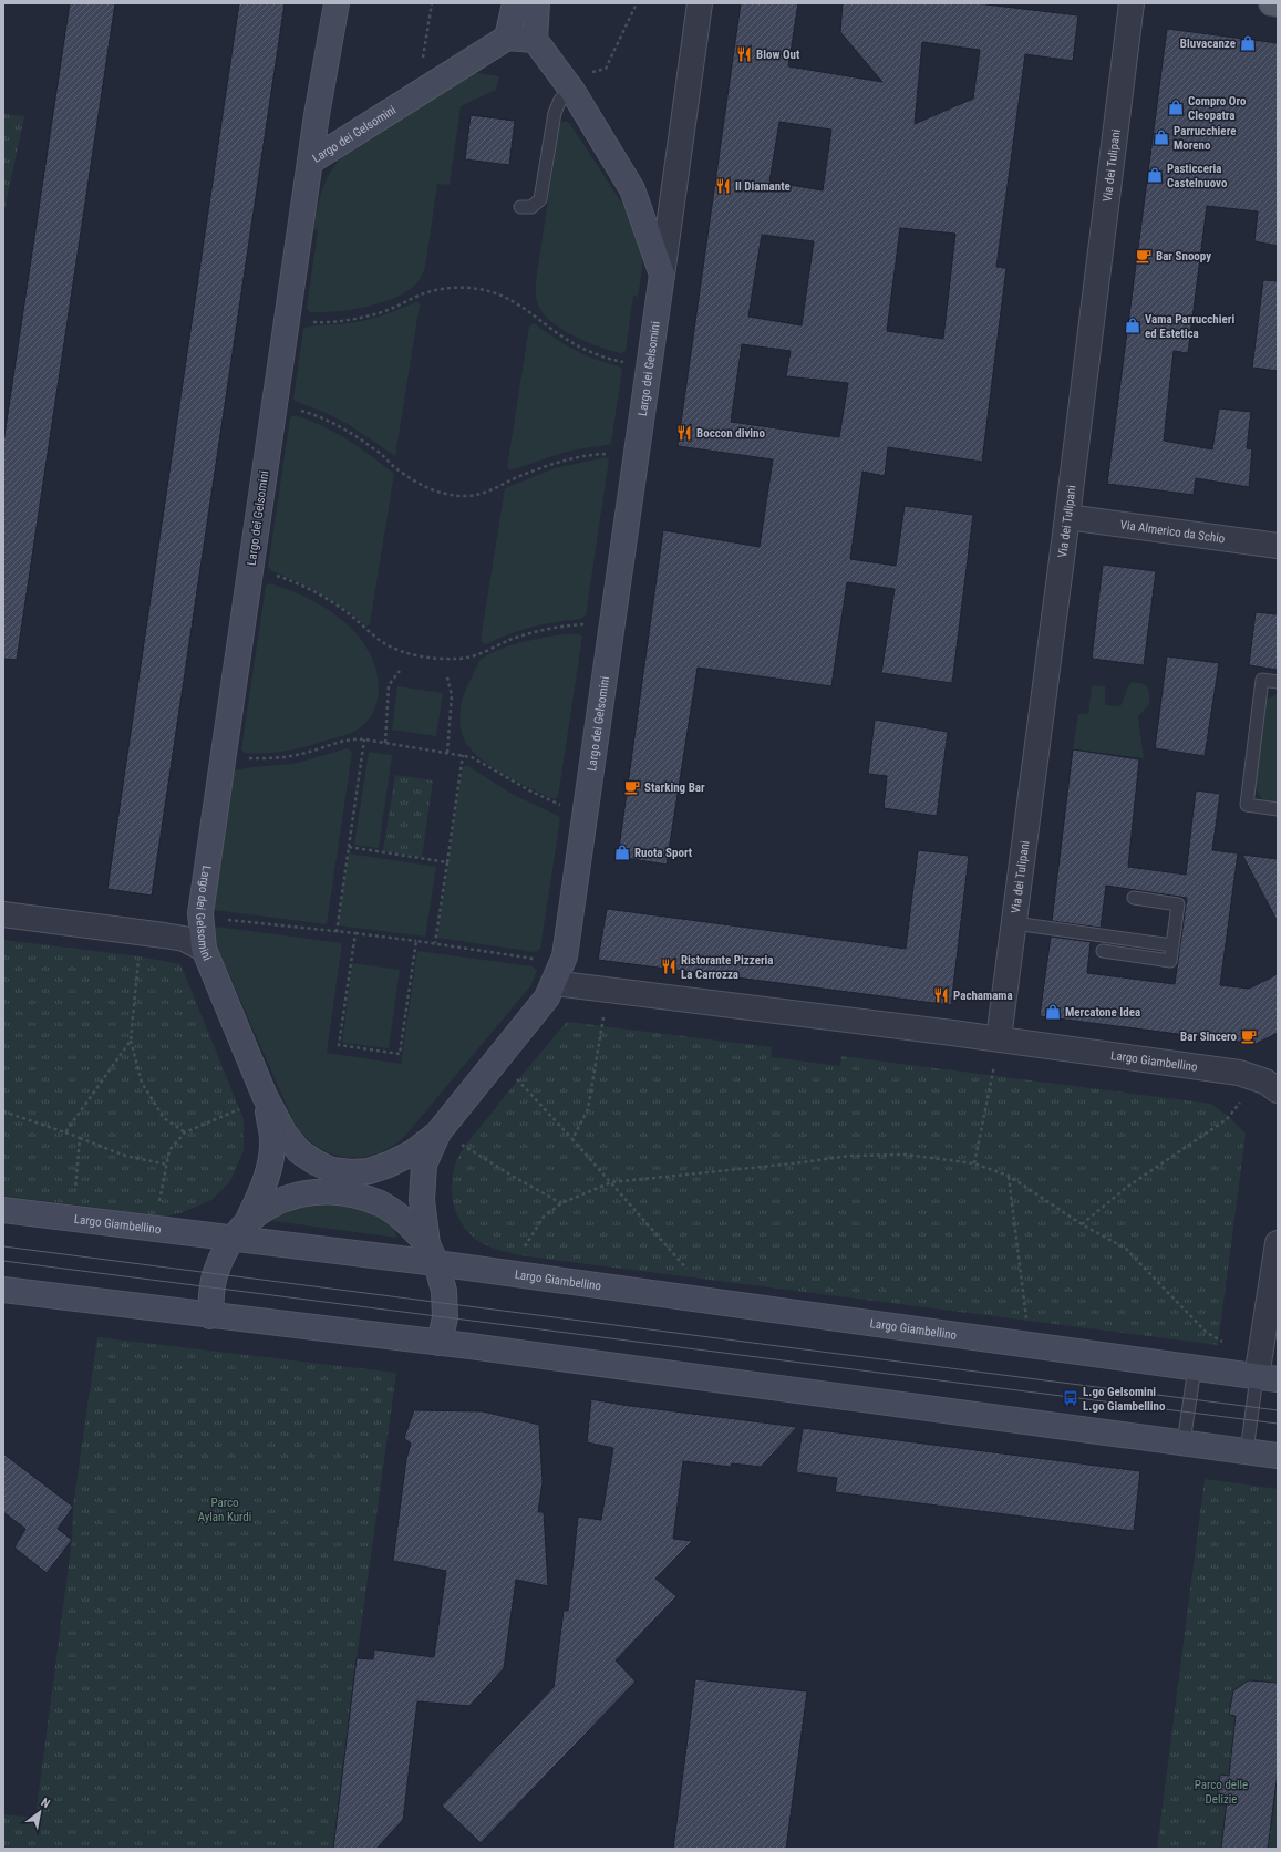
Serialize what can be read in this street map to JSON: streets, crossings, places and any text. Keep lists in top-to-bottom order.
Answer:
{
  "streets": {
    "street": [
      "Largo dei Gelsomini",
      "Via dei Tulipani",
      "Via Almerico da Schio",
      "Largo Giambellino"
    ]
  },
  "crossings": [
    ["Largo dei Gelsomini", "Largo Giambellino"],
    ["Via dei Tulipani", "Via Almerico da Schio"],
    ["Via dei Tulipani", "Largo Giambellino"]
  ],
  "parks": ["Parco Aylan Kurdi", "Parco delle Delizie"],
  "places": {
    "shop": [
      "Bluvacanze",
      "Compro Oro Cleopatra",
      "Parrucchiere Moreno",
      "Pasticceria Castelnuovo",
      "Vama Parrucchieri ed Estetica",
      "Ruota Sport",
      "Mercatone Idea"
    ],
    "restaurant": [
      "Blow Out",
      "Il Diamante",
      "Boccon divino",
      "Ristorante Pizzeria La Carrozza",
      "Pachamama"
    ],
    "cafe": ["Bar Snoopy", "Starking Bar", "Bar Sincero"],
    "bus stop": ["L.go Gelsomini L.go Giambellino"]
  },
  "north": "top right"
}
